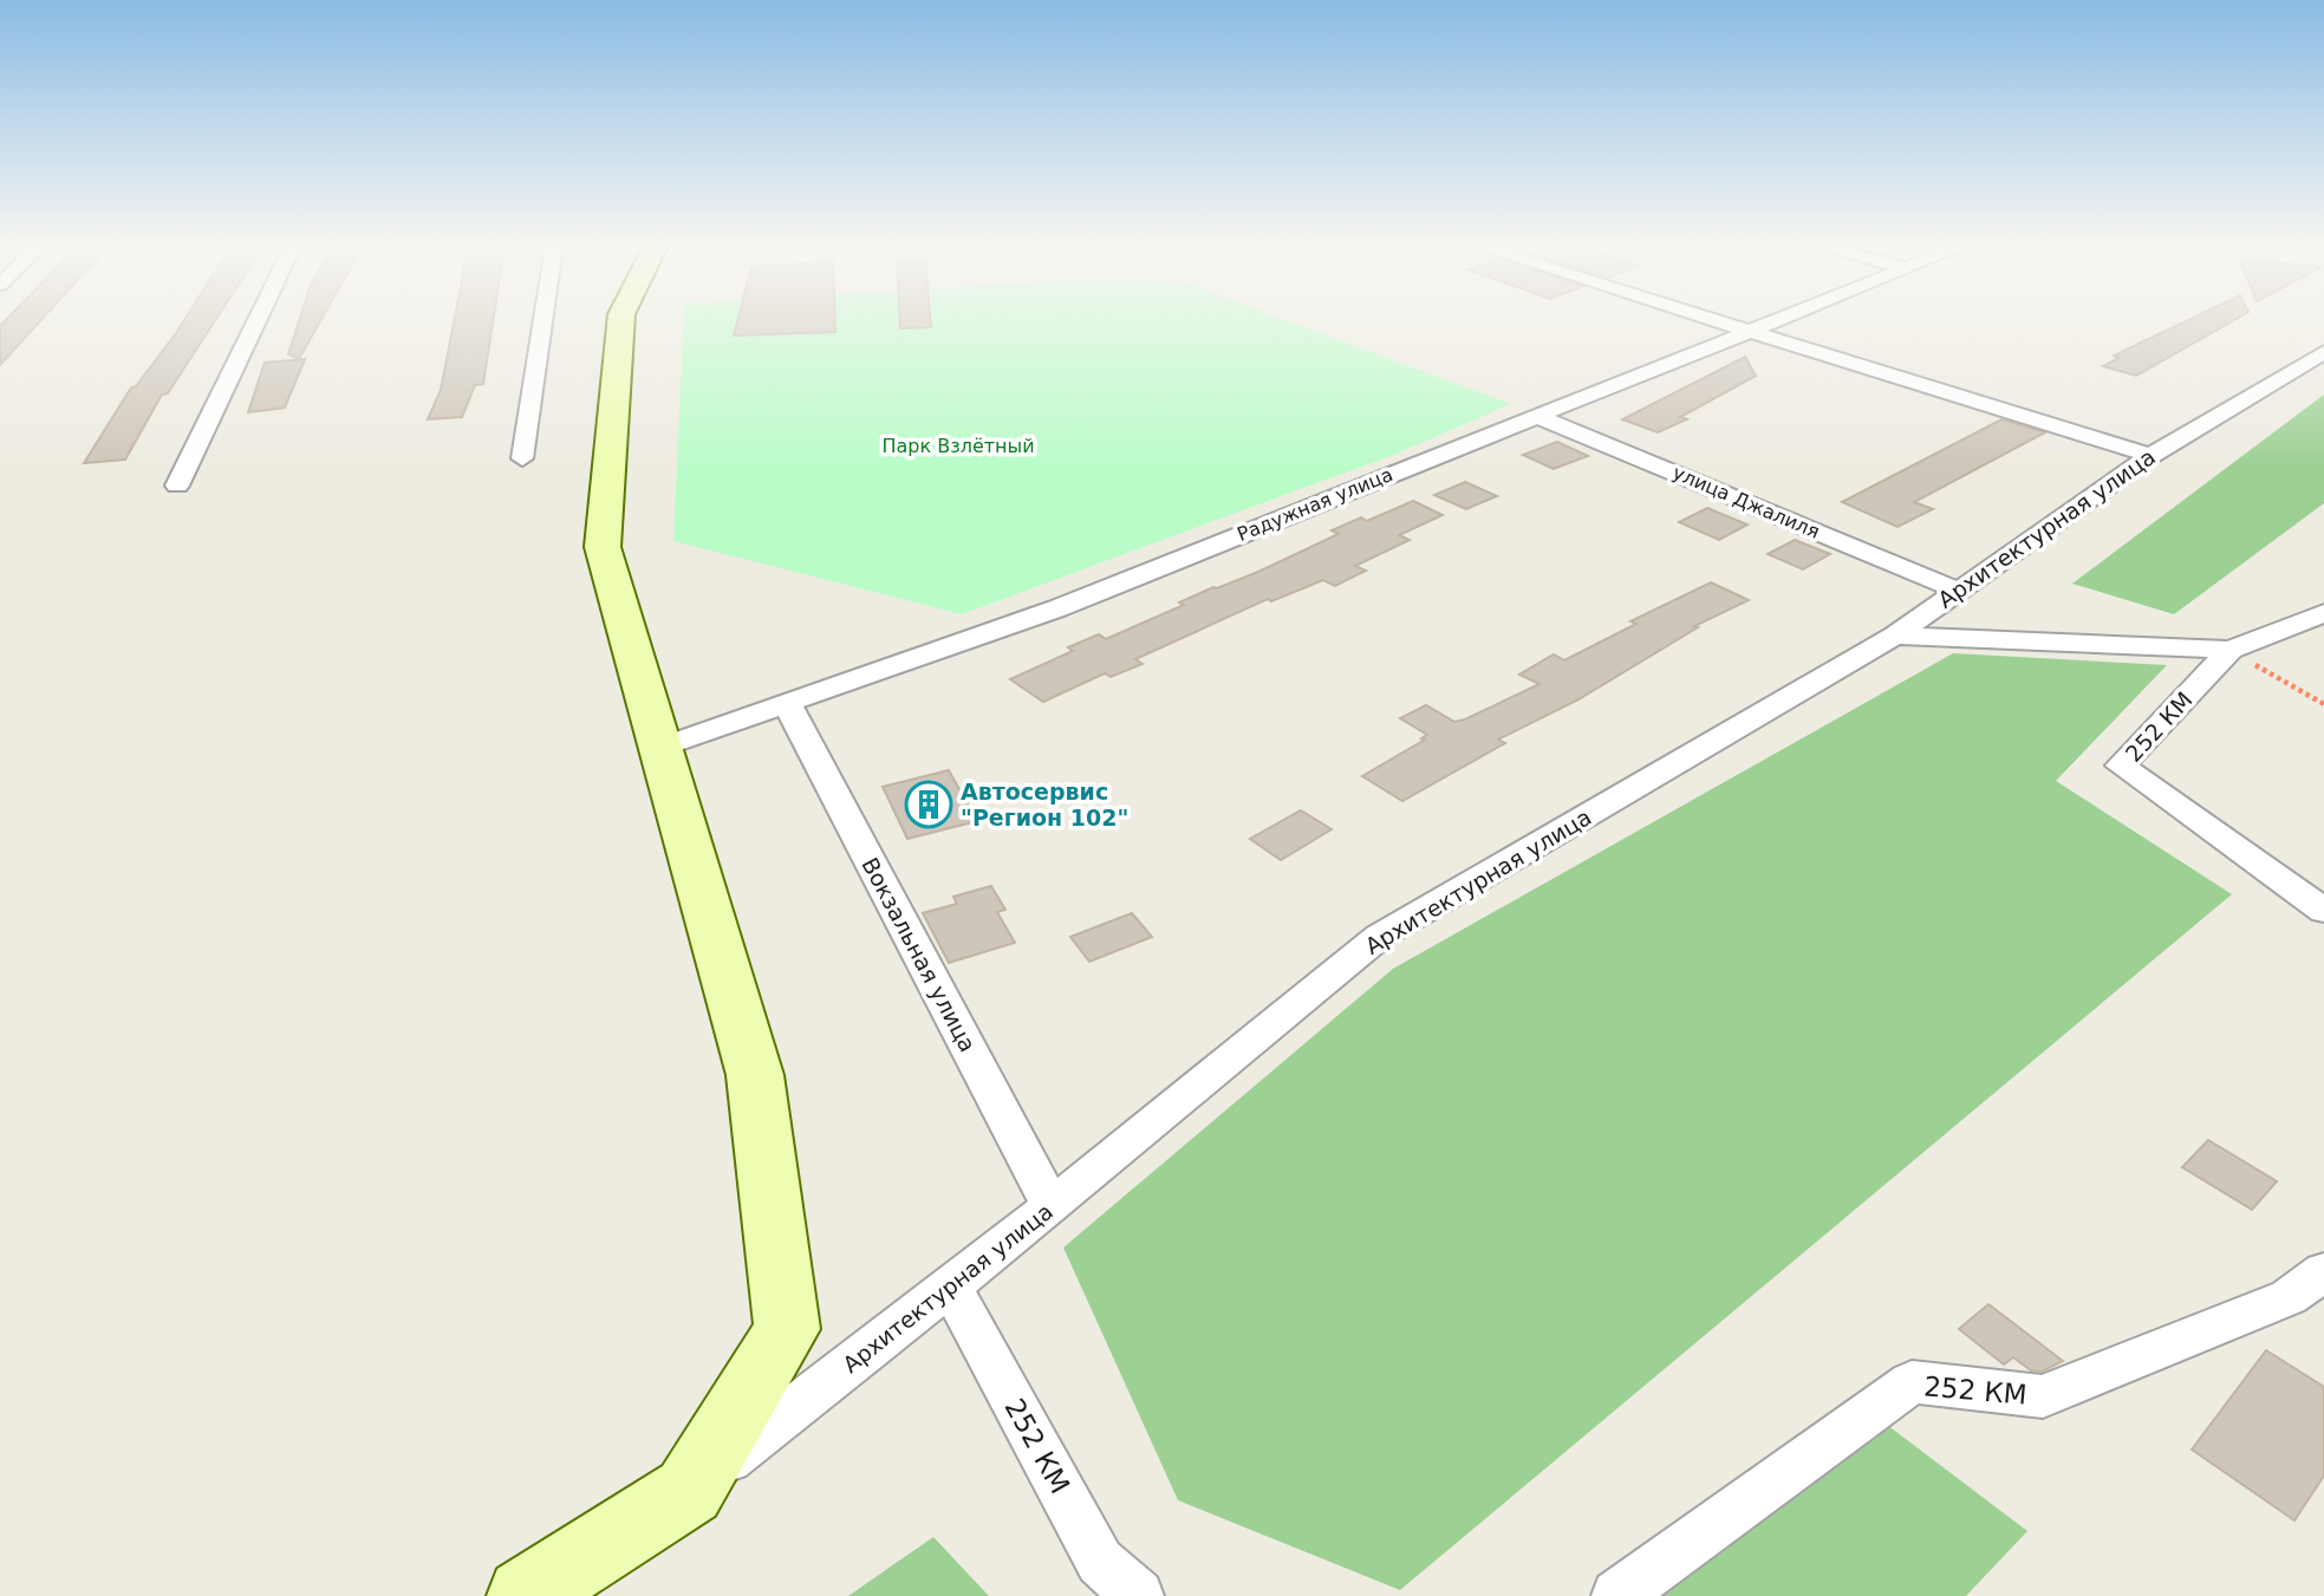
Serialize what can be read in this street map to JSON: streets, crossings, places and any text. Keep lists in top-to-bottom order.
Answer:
{
  "streets": {
    "street": [
      "улица Джалиля",
      "Радужная улица",
      "Архитектурная улица",
      "252 КМ",
      "Вокзальная улица"
    ]
  },
  "crossings": [
    ["улица Джалиля", "Радужная улица"],
    ["улица Джалиля", "Архитектурная улица"],
    ["Радужная улица", "Вокзальная улица"],
    ["Архитектурная улица", "252 КМ"],
    ["Архитектурная улица", "Вокзальная улица"]
  ],
  "parks": ["Парк Взлётный"],
  "places": {
    "building": ["Автосервис \"Регион 102\""]
  }
}
